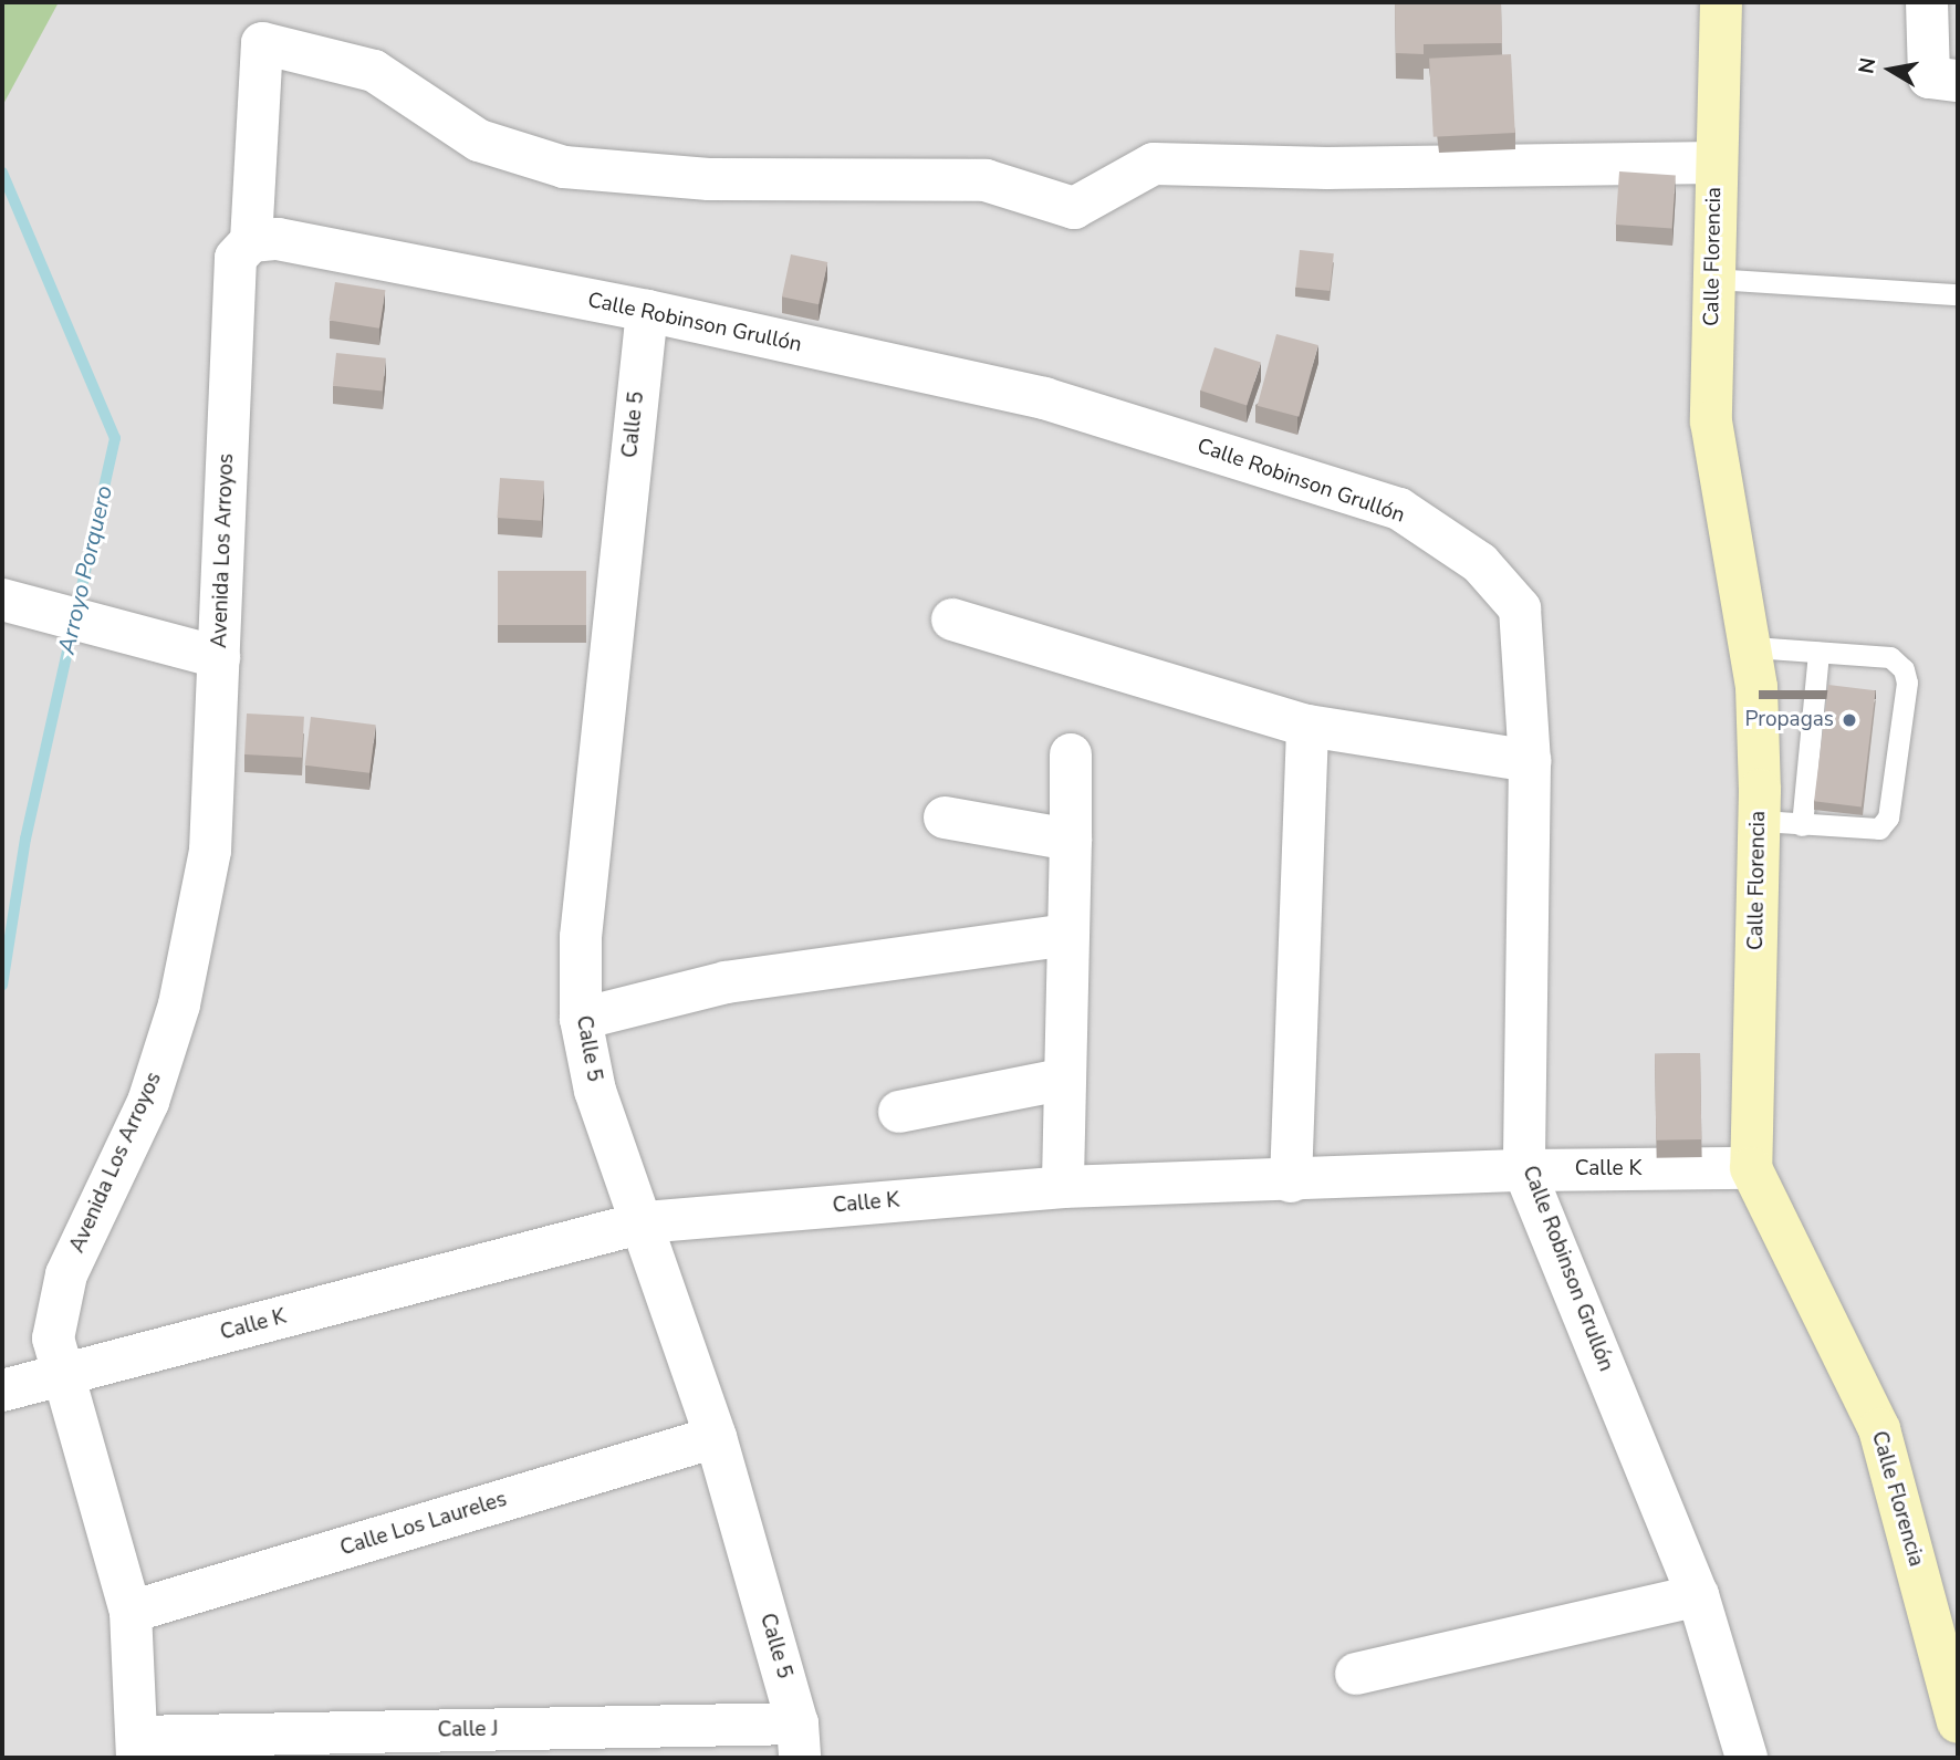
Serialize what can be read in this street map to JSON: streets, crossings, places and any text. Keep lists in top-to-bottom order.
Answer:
{
  "streets": {
    "street": [
      "Calle Florencia",
      "Calle Robinson Grullón",
      "Calle 5",
      "Avenida Los Arroyos",
      "Calle K",
      "Calle Los Laureles",
      "Calle J"
    ]
  },
  "crossings": [
    ["Calle Florencia", "Calle K"],
    ["Calle Robinson Grullón", "Calle 5"],
    ["Calle Robinson Grullón", "Avenida Los Arroyos"],
    ["Calle Robinson Grullón", "Calle K"],
    ["Calle 5", "Calle K"],
    ["Calle 5", "Calle Los Laureles"],
    ["Calle 5", "Calle J"],
    ["Avenida Los Arroyos", "Calle K"],
    ["Avenida Los Arroyos", "Calle Los Laureles"],
    ["Avenida Los Arroyos", "Calle J"]
  ],
  "water": ["Arroyo Porquero"],
  "places": ["Propagas"],
  "north": "left"
}
